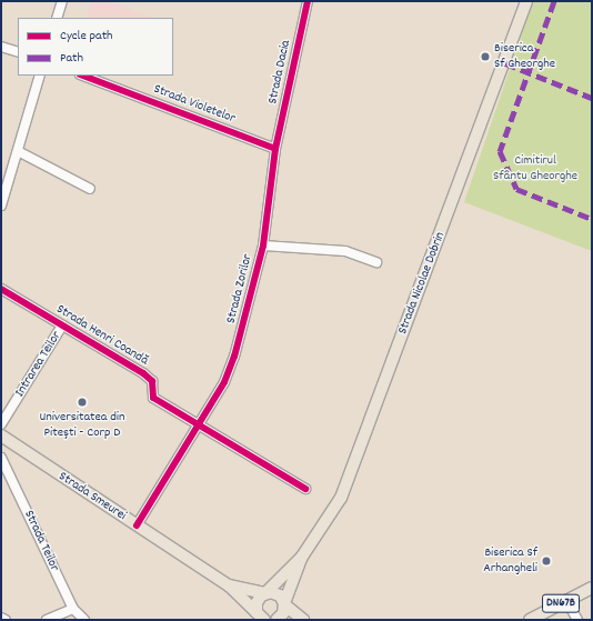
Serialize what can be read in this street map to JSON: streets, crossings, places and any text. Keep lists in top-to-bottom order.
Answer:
{
  "streets": {
    "main road": ["Strada Nicolae Dobrin", "Strada Smeurei", "DN67B"],
    "street": [
      "Strada Dacia",
      "Strada Violetelor",
      "Strada Zorilor",
      "Strada Henri Coandă",
      "Intrarea Teilor",
      "Strada Teilor"
    ]
  },
  "crossings": [
    ["Strada Dacia", "Strada Violetelor"],
    ["Strada Dacia", "Strada Zorilor"],
    ["Strada Violetelor", "Strada Zorilor"],
    ["Strada Nicolae Dobrin", "Strada Smeurei"],
    ["Strada Zorilor", "Strada Henri Coandă"],
    ["Strada Zorilor", "Strada Smeurei"],
    ["Strada Henri Coandă", "Intrarea Teilor"]
  ],
  "parks": ["Cimitirul Sfântu Gheorghe"],
  "places": ["Biserica Sf Gheorghe", "Universitatea din Pitești - Corp D", "Biserica Sf Arhangheli"],
  "legend": ["Cycle path", "Path"]
}
